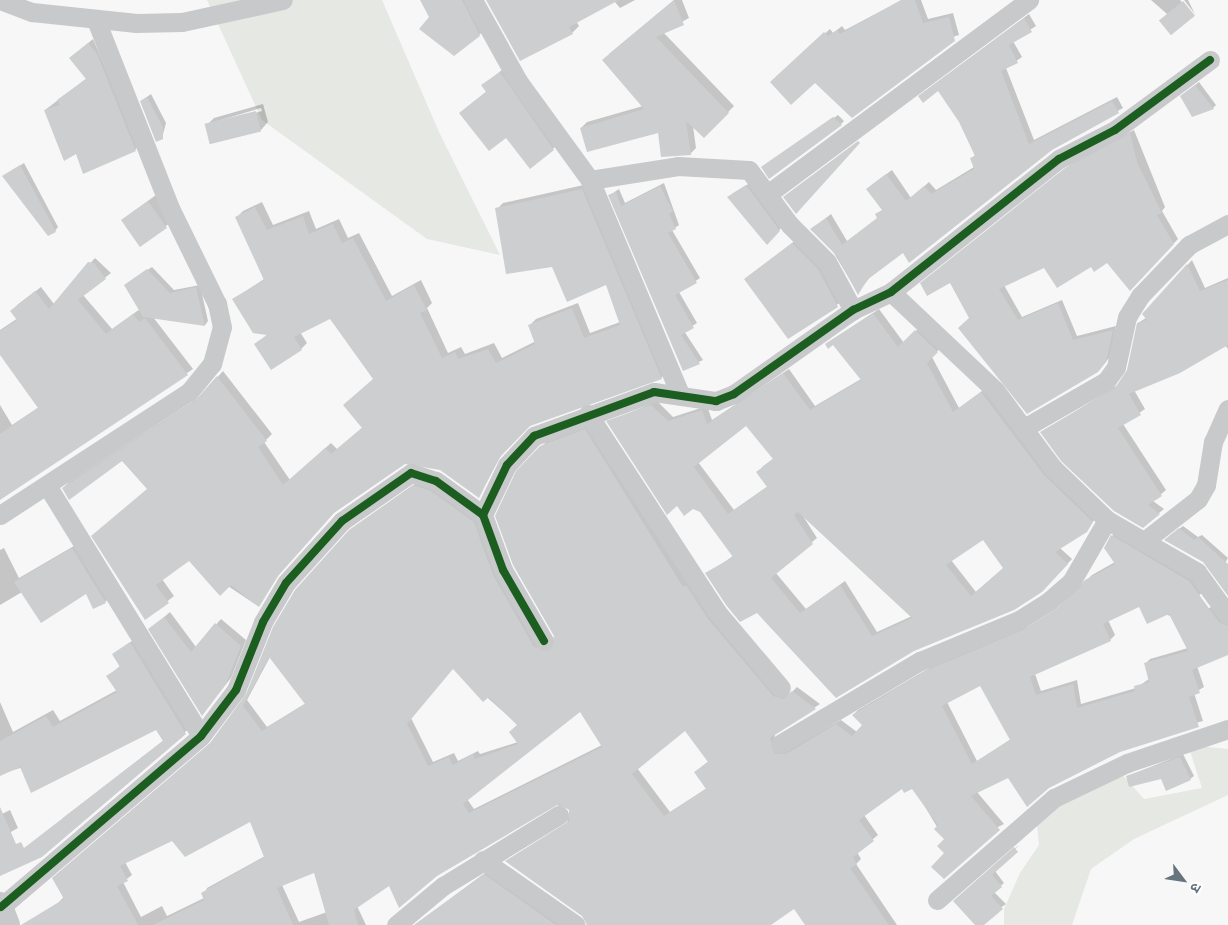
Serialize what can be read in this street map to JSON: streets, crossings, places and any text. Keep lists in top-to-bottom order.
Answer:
{
  "north": "bottom right"
}
